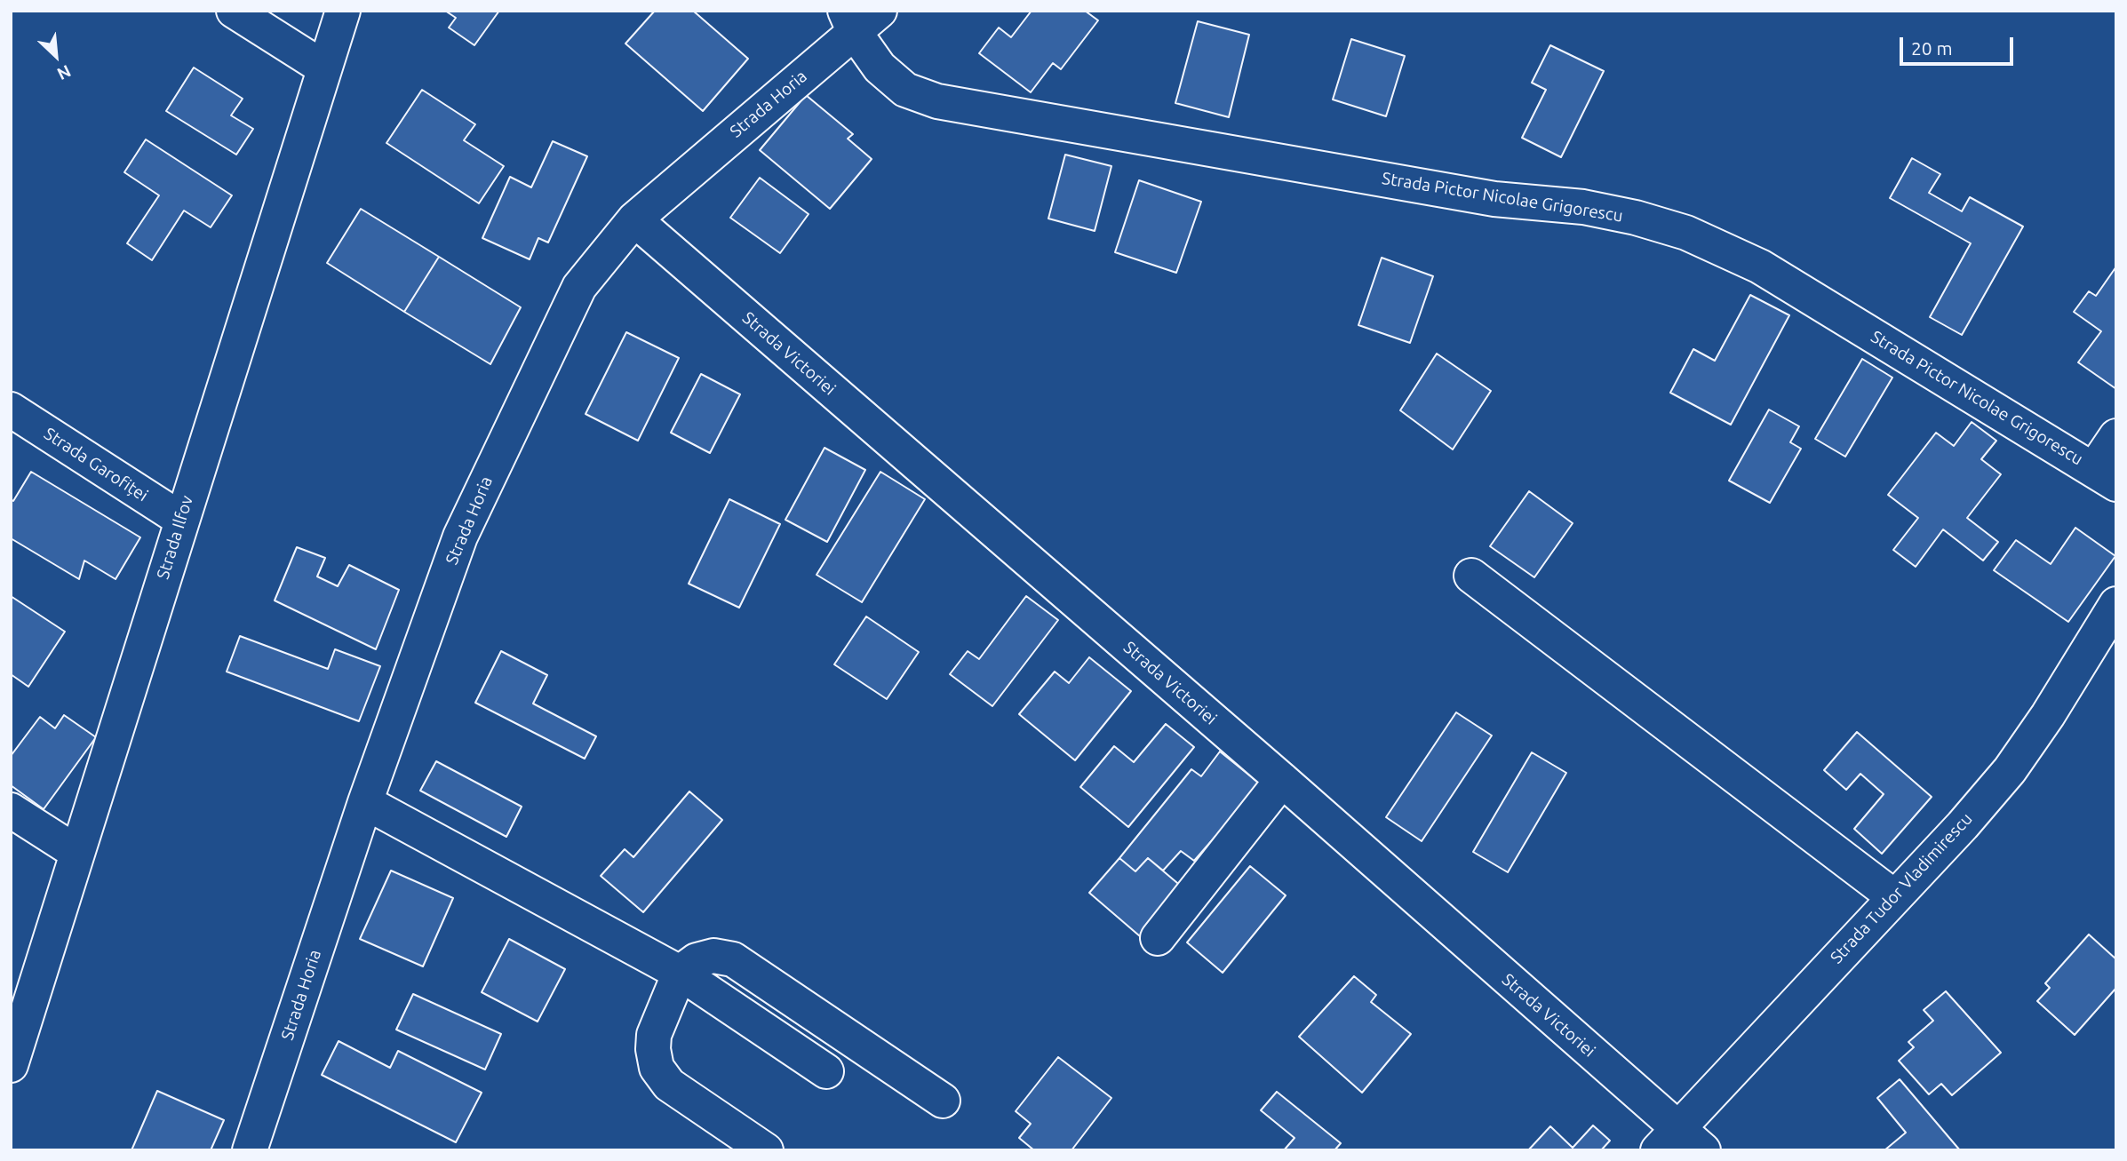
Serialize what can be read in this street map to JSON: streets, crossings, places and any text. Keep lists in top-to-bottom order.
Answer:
{
  "streets": {
    "street": [
      "Strada Horia",
      "Strada Pictor Nicolae Grigorescu",
      "Strada Victoriei",
      "Strada Garofiței",
      "Strada Ilfov",
      "Strada Tudor Vladimirescu"
    ]
  },
  "crossings": [
    ["Strada Horia", "Strada Pictor Nicolae Grigorescu"],
    ["Strada Horia", "Strada Victoriei"],
    ["Strada Victoriei", "Strada Tudor Vladimirescu"],
    ["Strada Garofiței", "Strada Ilfov"]
  ],
  "scale_bar": "20 m",
  "north": "bottom right"
}
